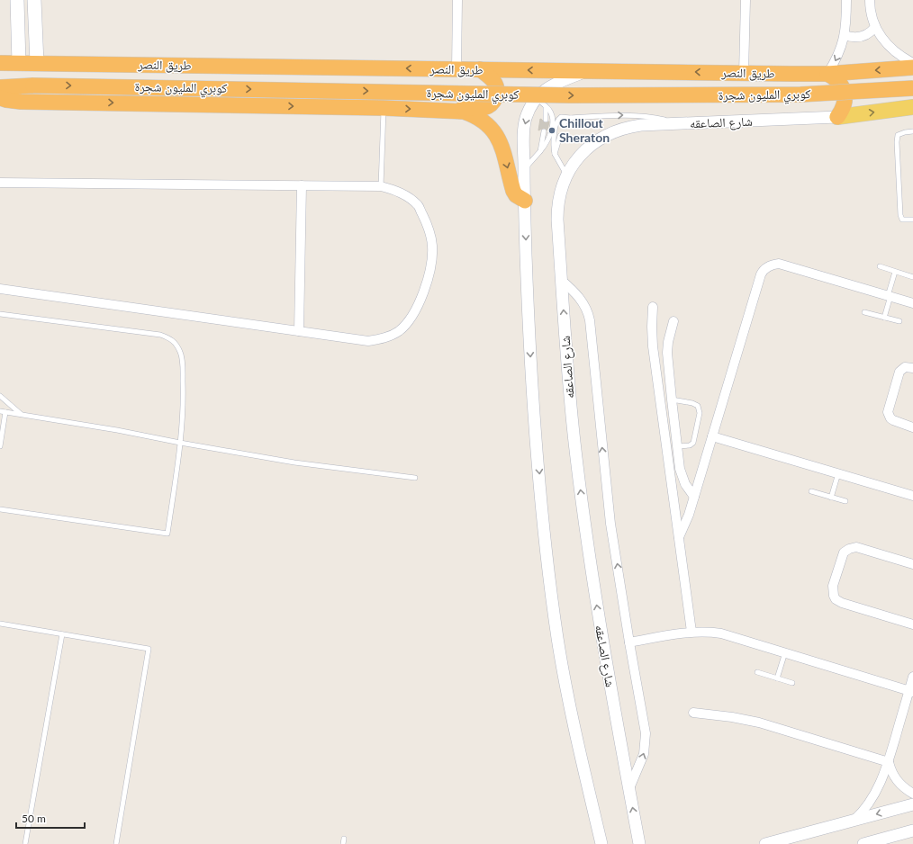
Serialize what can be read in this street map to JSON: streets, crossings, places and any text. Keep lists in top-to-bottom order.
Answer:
{
  "streets": {
    "highway": ["طريق النصر", "كوبري المليون شجرة"],
    "street": ["شارع الصاعقه"]
  },
  "places": ["Chillout Sheraton"],
  "scale_bar": "50 m"
}
